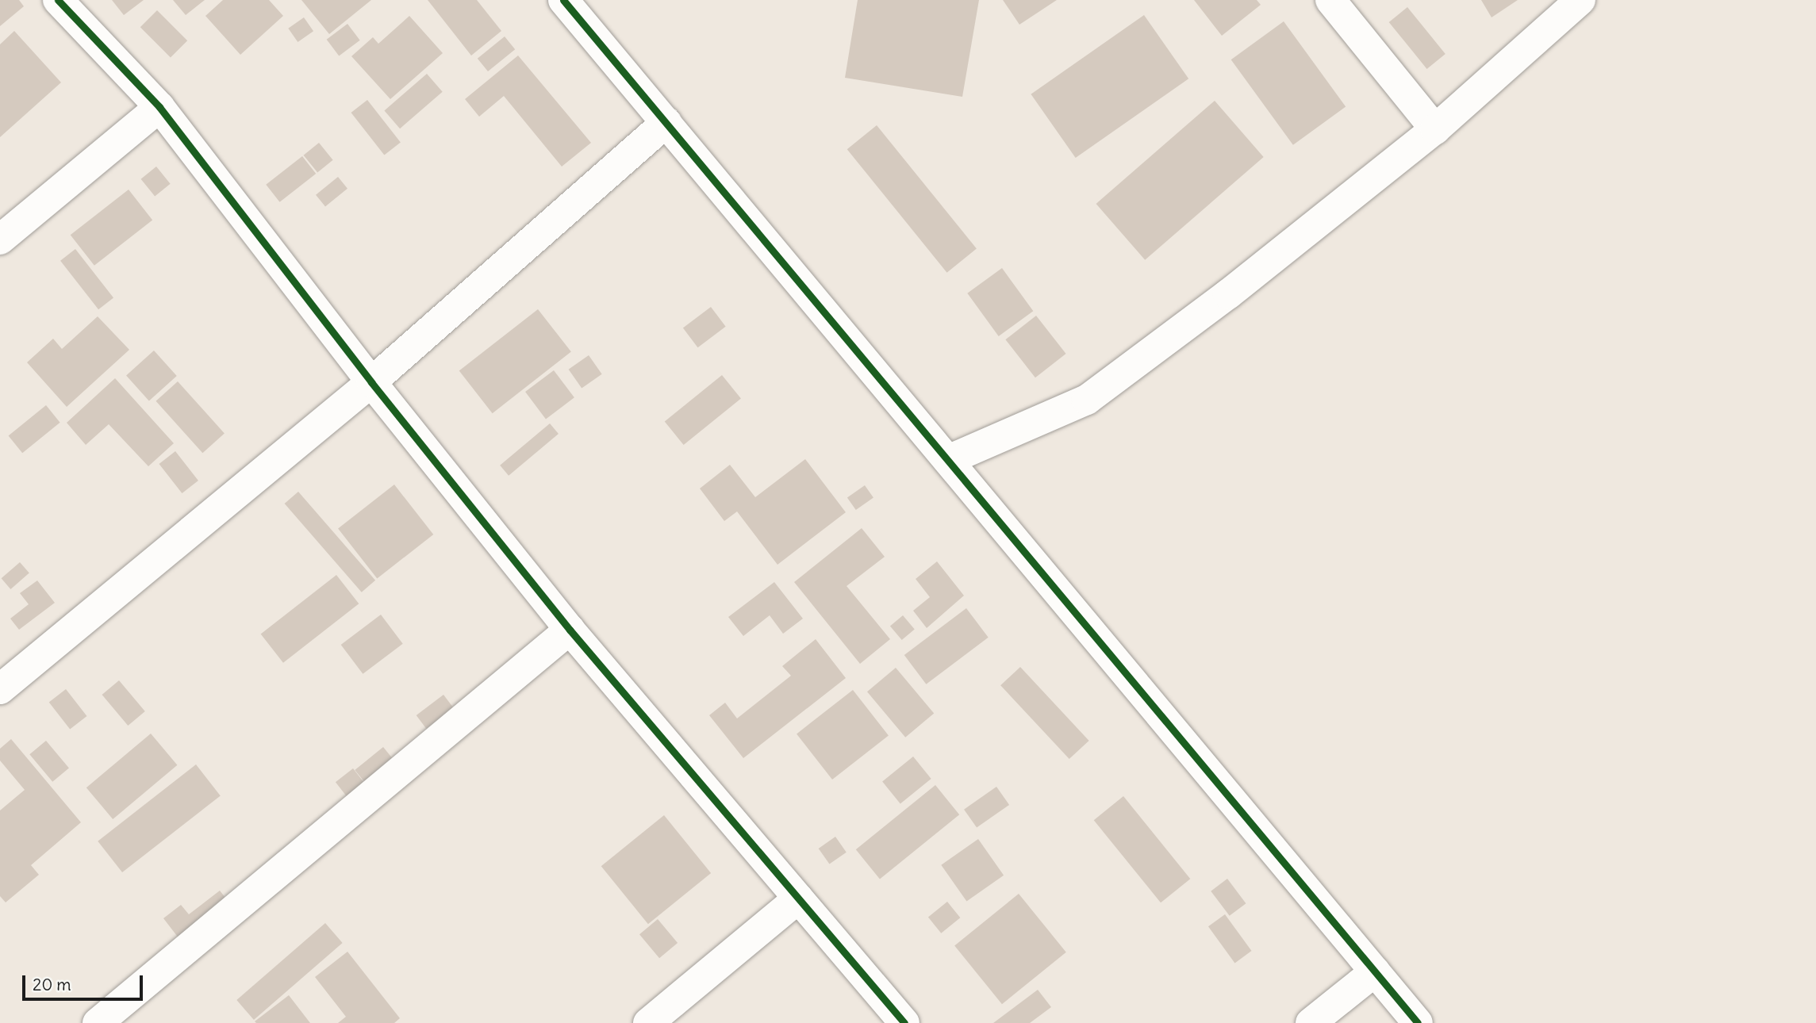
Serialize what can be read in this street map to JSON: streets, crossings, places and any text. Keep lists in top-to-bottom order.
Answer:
{
  "scale_bar": "20 m"
}
